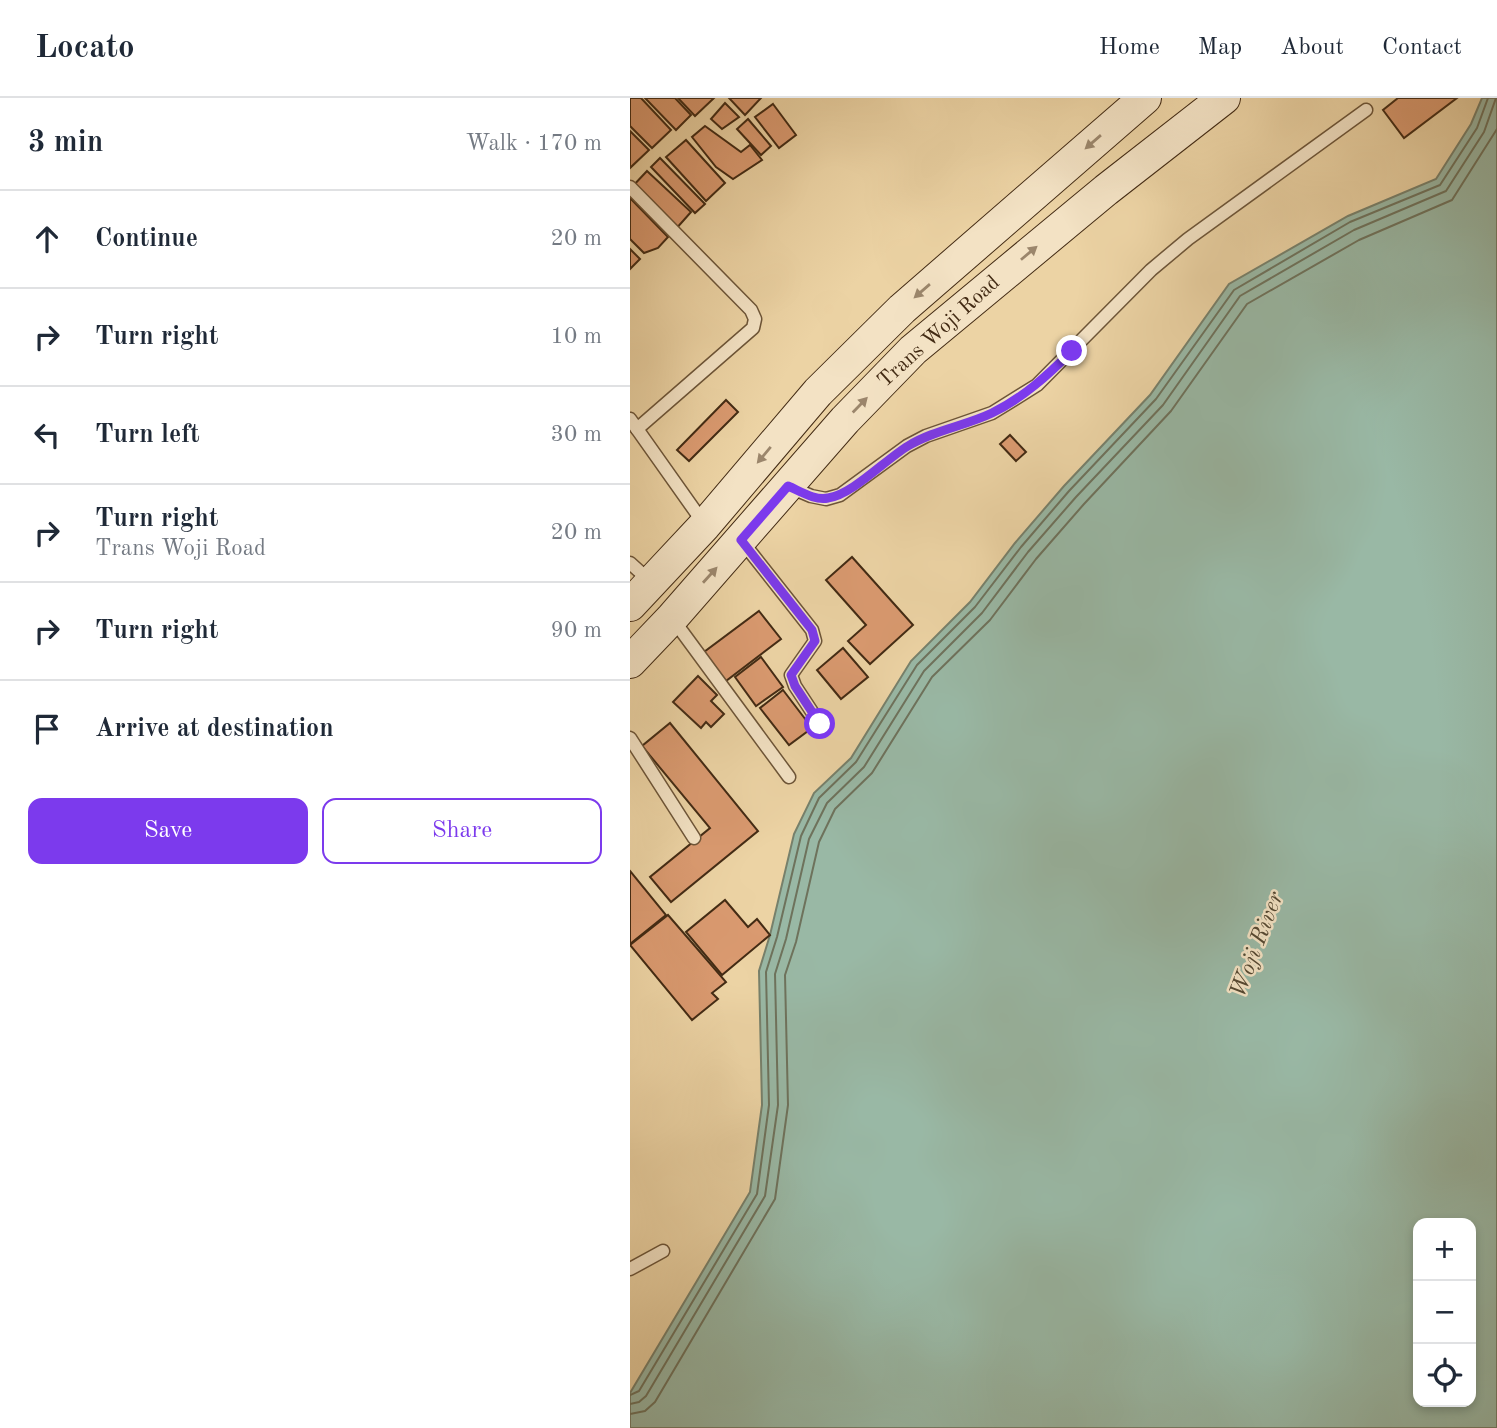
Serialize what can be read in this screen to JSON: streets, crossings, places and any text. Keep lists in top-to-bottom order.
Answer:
{
  "streets": {
    "main road": ["Trans Woji Road"]
  },
  "water": ["Woji River"],
  "page": {
    "header": "Locato",
    "nav": [
      "Home",
      "Map",
      "About",
      "Contact"
    ],
    "heading": ["3 min", "Walk · 170 m"],
    "list": [
      ["Continue", "20 m"],
      ["Turn right", "10 m"],
      ["Turn left", "30 m"],
      ["Turn right", "Trans Woji Road", "20 m"],
      ["Turn right", "90 m"],
      "Arrive at destination"
    ],
    "buttons": ["Save", "Share"],
    "map_buttons": ["+", "−"]
  }
}
